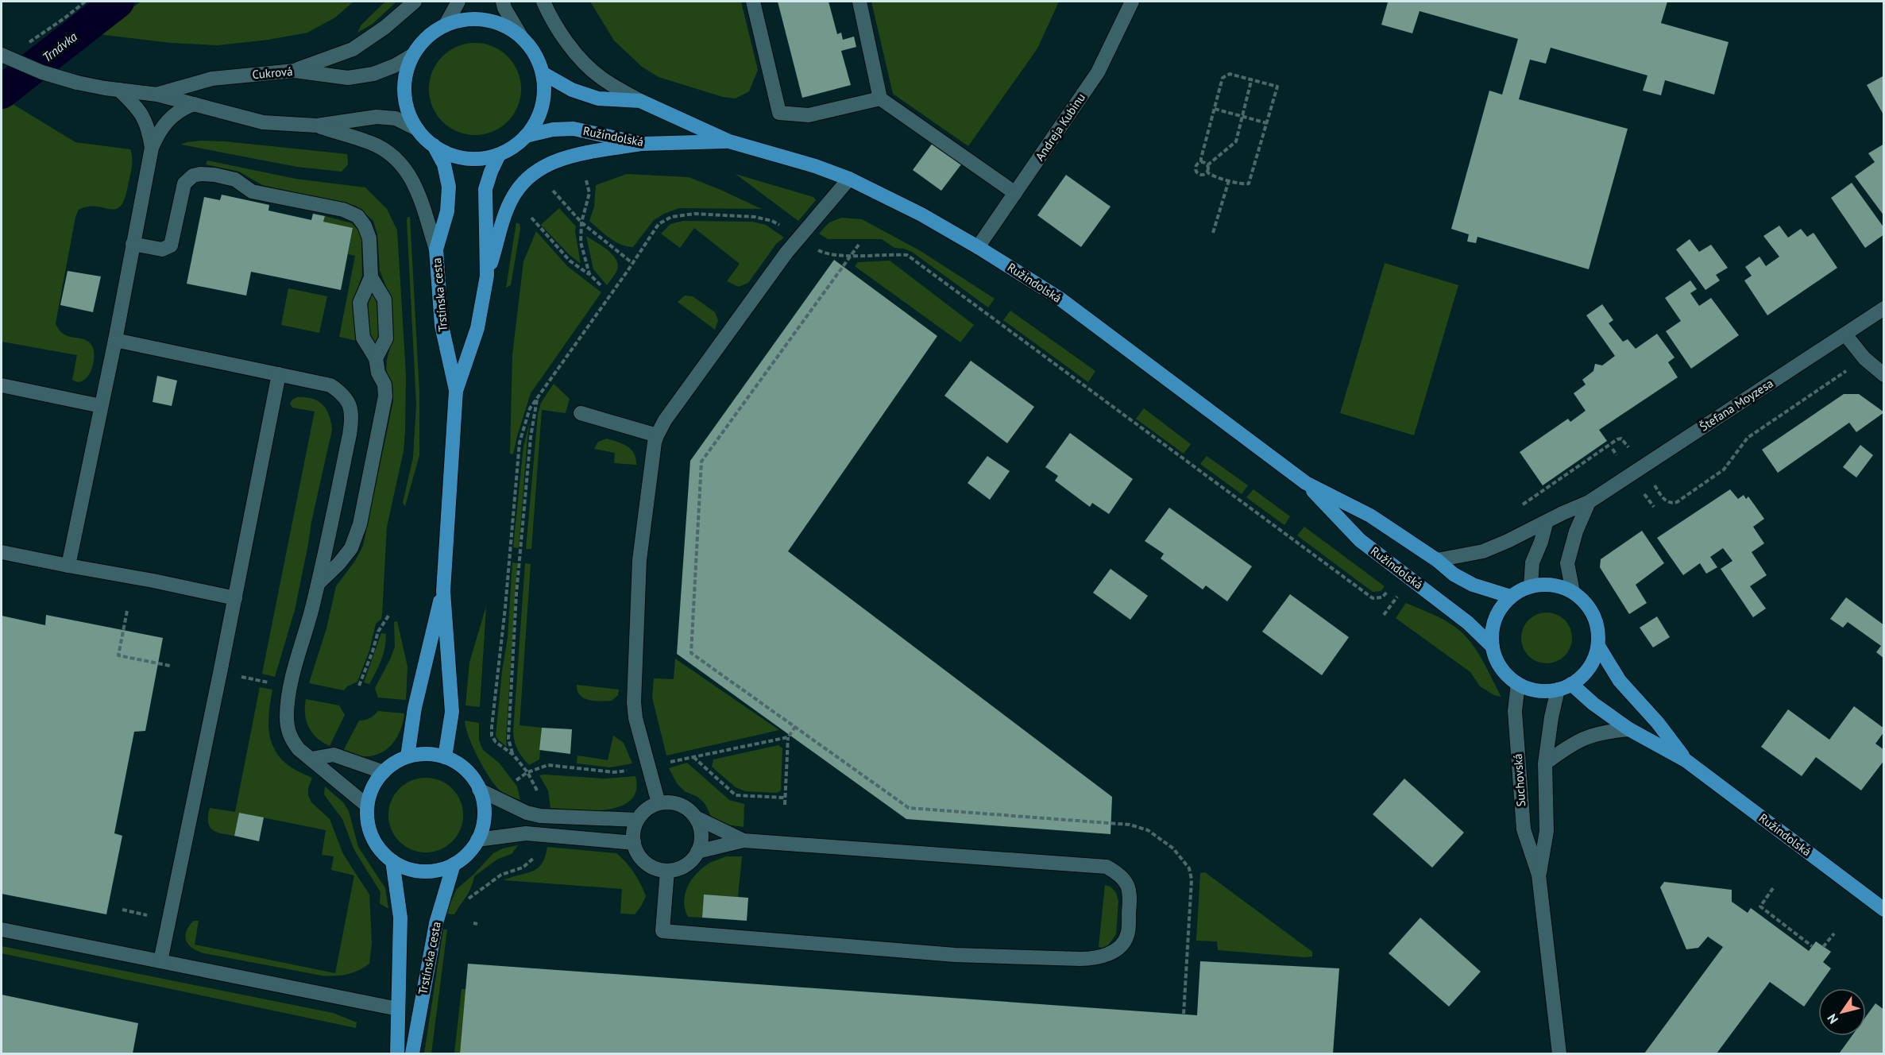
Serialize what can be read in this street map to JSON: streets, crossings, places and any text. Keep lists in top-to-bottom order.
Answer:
{
  "streets": {
    "main road": ["Ružindolská", "Trstínska cesta"],
    "street": [
      "Cukrová",
      "Andreja Kubinu",
      "Štefana Moyzesa",
      "Suchovská"
    ]
  },
  "crossings": [
    ["Cukrová", "Ružindolská"],
    ["Cukrová", "Trstínska cesta"],
    ["Andreja Kubinu", "Ružindolská"],
    ["Ružindolská", "Trstínska cesta"],
    ["Ružindolská", "Štefana Moyzesa"],
    ["Ružindolská", "Suchovská"]
  ],
  "water": ["Trnávka"],
  "north": "bottom left"
}
